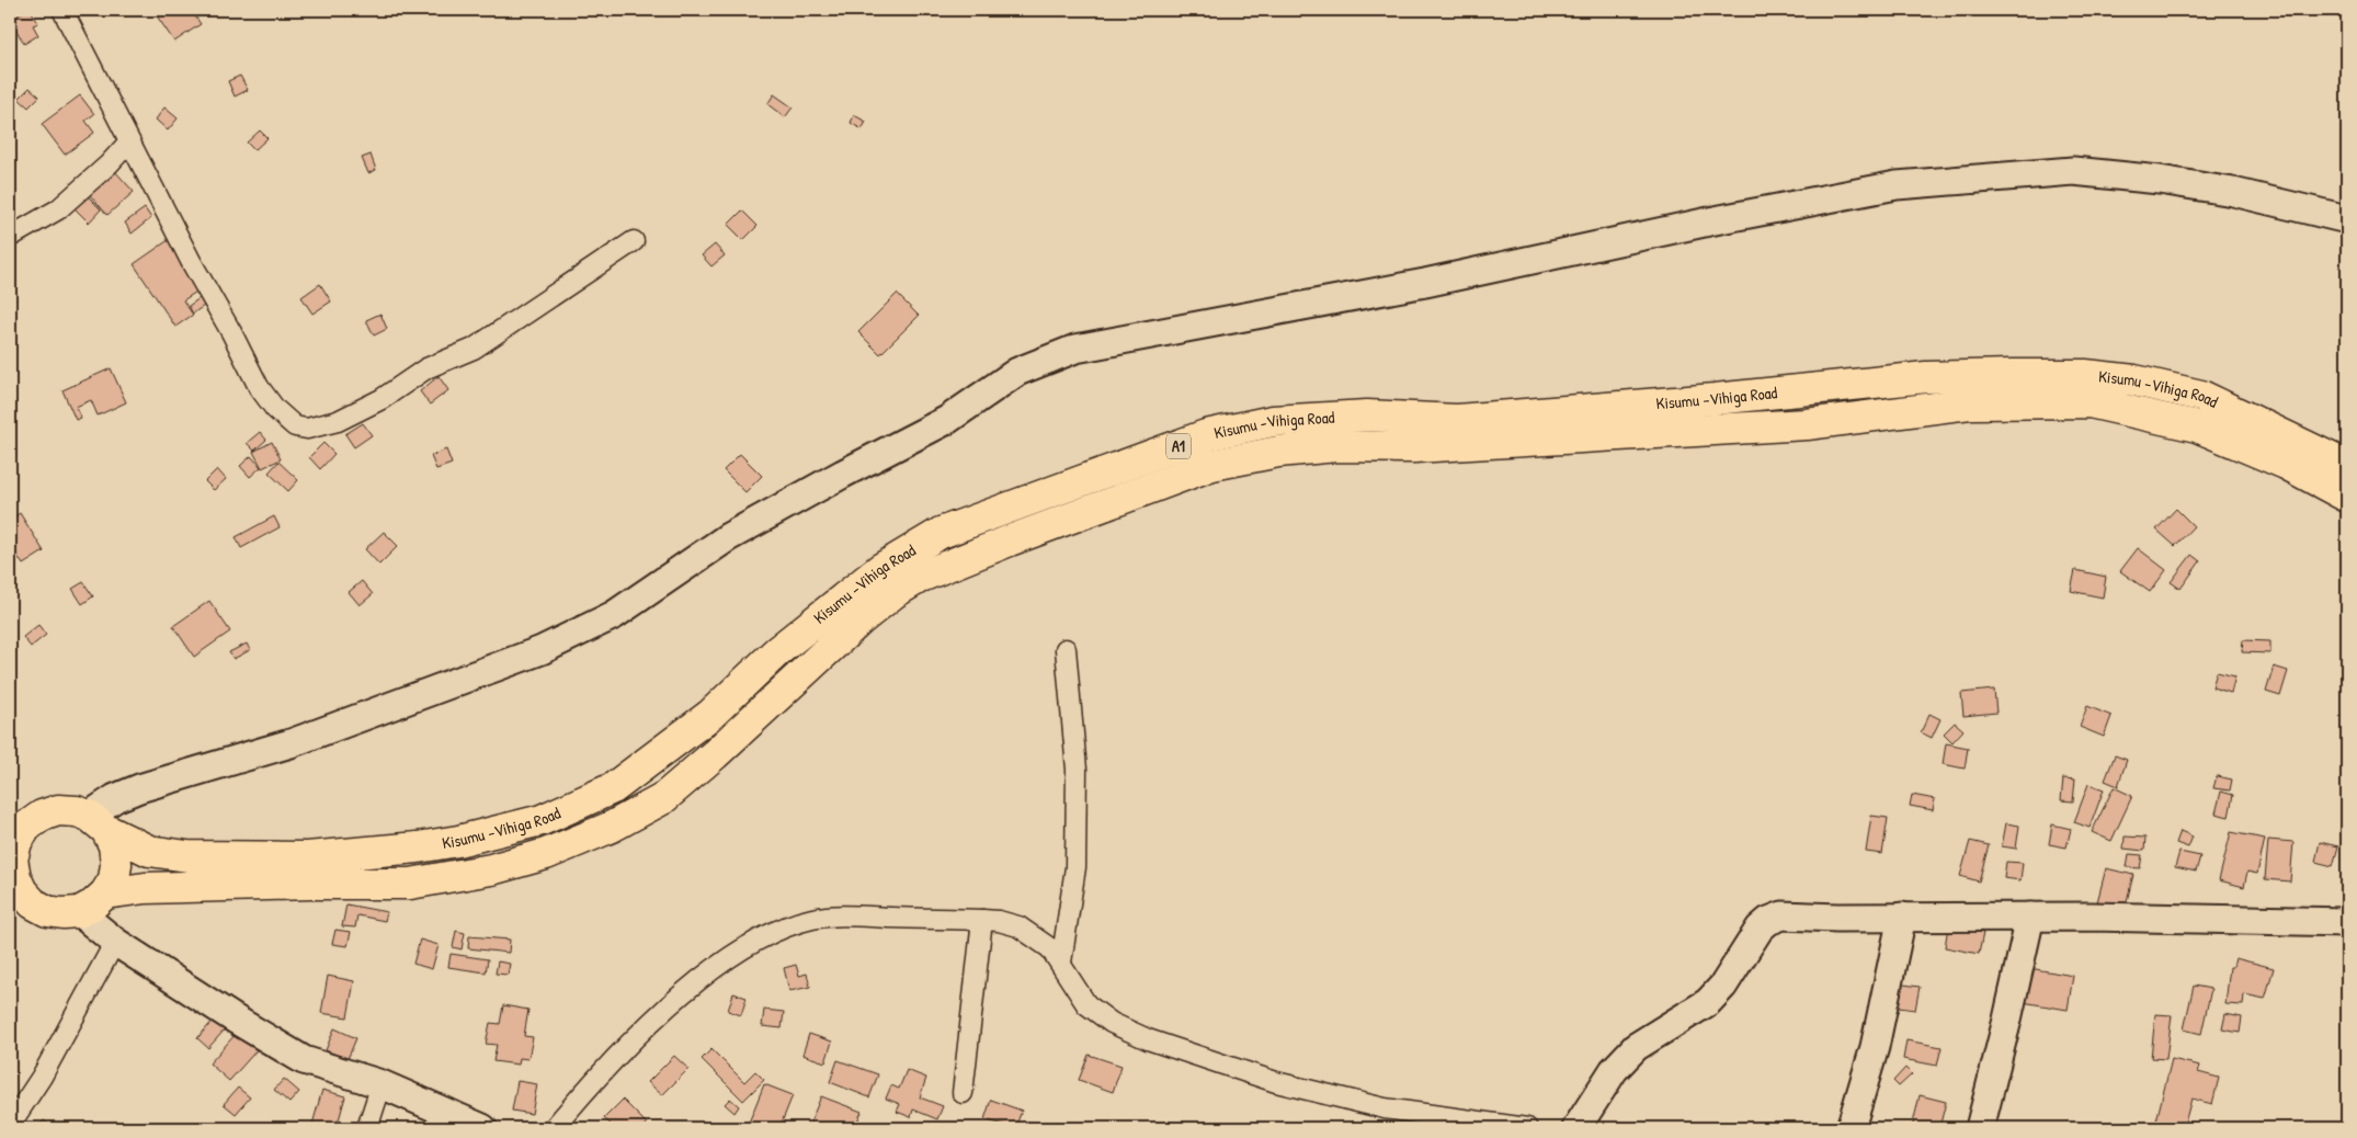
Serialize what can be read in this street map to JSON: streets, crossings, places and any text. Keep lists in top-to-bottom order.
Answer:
{
  "streets": {
    "highway": ["Kisumu -Vihiga Road", "A1"]
  },
  "crossings": [
    ["Kisumu -Vihiga Road", "A1"]
  ]
}
